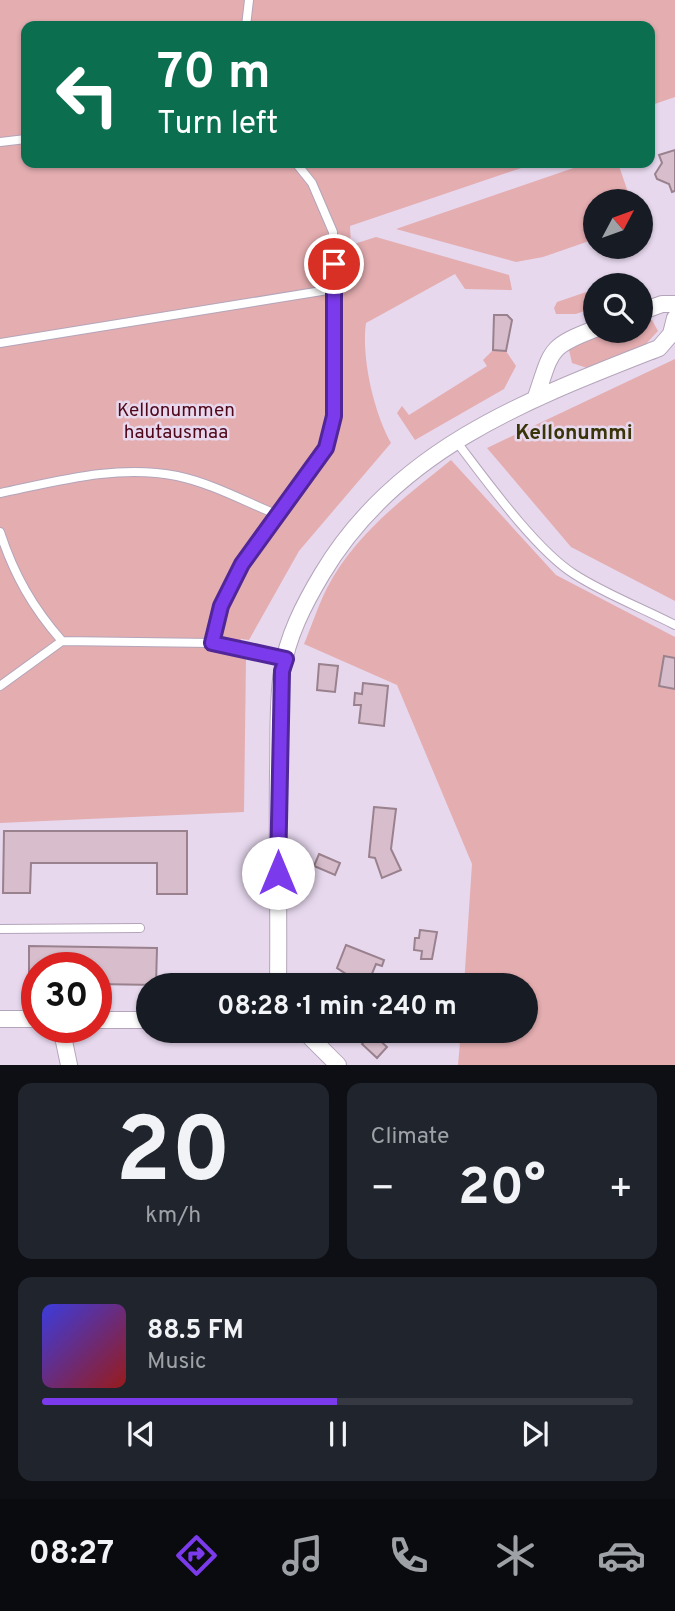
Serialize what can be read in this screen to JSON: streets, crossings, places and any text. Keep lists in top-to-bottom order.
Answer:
{
  "districts": ["Kellonummi"],
  "parks": ["Kellonummen hautausmaa"],
  "north": "top right",
  "page": {
    "turn": ["70 m", "Turn left"],
    "limit": "30",
    "trip": "08:28 · 1 min · 240 m",
    "tile": [
      ["20", "km/h"],
      "Climate"
    ],
    "heat": ["−", "20°", "+"],
    "song": ["88.5 FM", "Music"],
    "tabs": "08:27"
  }
}
